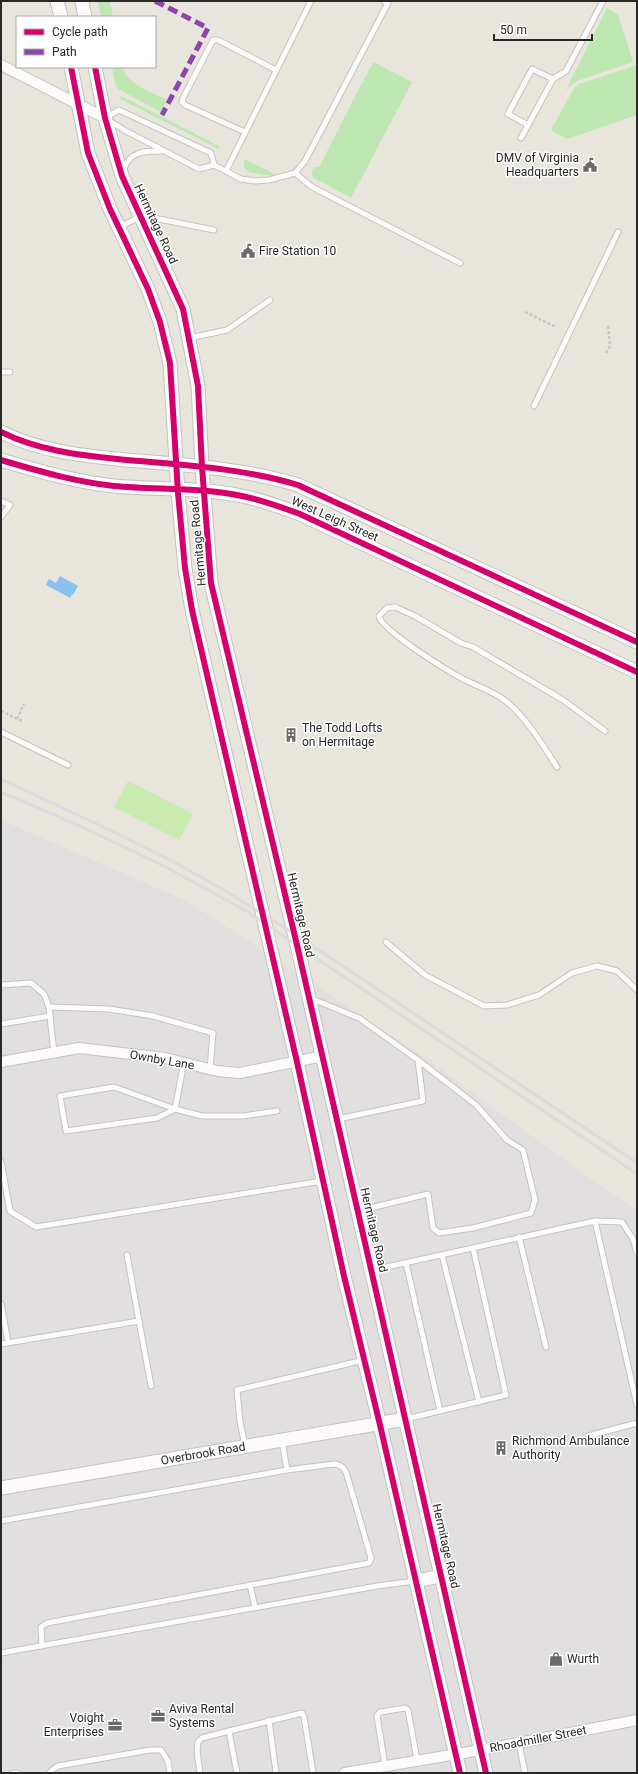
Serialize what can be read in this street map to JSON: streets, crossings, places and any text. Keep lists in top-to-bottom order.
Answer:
{
  "streets": {
    "street": [
      "Hermitage Road",
      "West Leigh Street",
      "Ownby Lane",
      "Overbrook Road",
      "Rhoadmiller Street"
    ]
  },
  "crossings": [
    ["Hermitage Road", "West Leigh Street"],
    ["Hermitage Road", "Ownby Lane"],
    ["Hermitage Road", "Overbrook Road"],
    ["Hermitage Road", "Rhoadmiller Street"]
  ],
  "places": {
    "public building": ["DMV of Virginia Headquarters", "Fire Station 10"],
    "building": ["The Todd Lofts on Hermitage", "Richmond Ambulance Authority"],
    "shop": ["Wurth"],
    "office": ["Aviva Rental Systems", "Voight Enterprises"]
  },
  "legend": ["Cycle path", "Path"],
  "scale_bar": "50 m"
}
